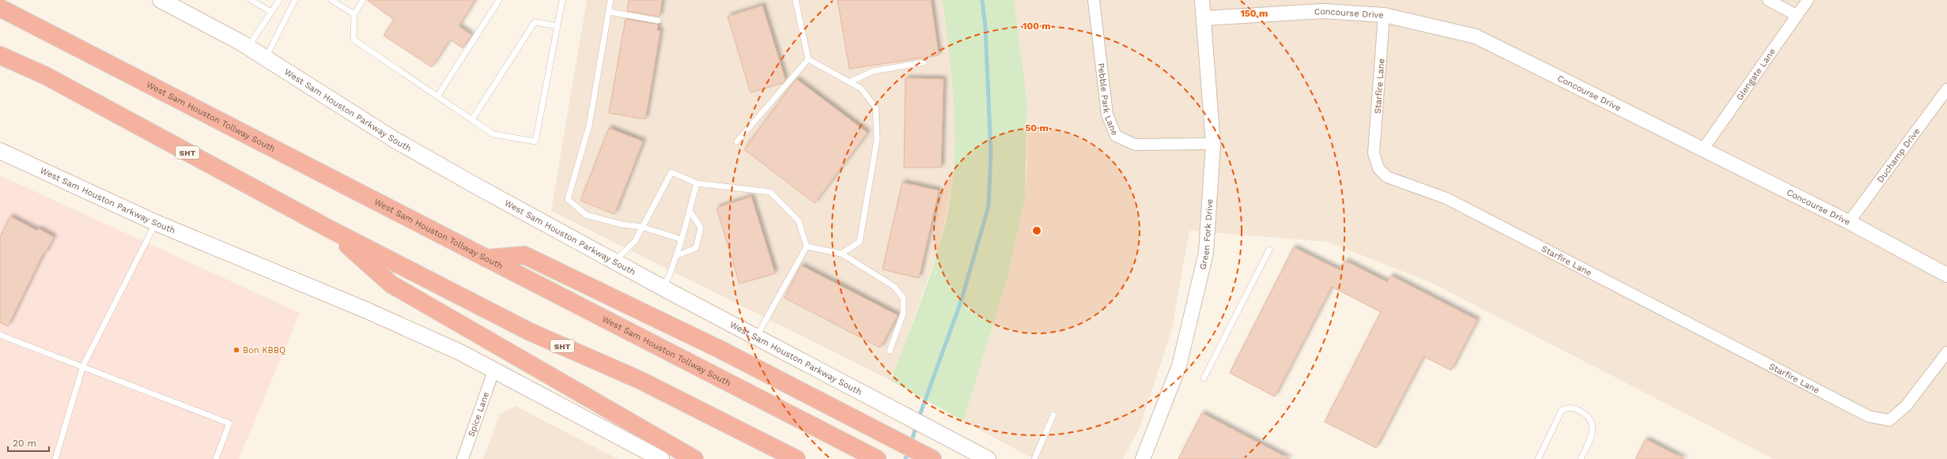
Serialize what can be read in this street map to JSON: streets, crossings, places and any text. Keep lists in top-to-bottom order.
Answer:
{
  "streets": {
    "highway": ["West Sam Houston Tollway South", "SHT"],
    "main road": ["West Sam Houston Parkway South"],
    "street": [
      "Concourse Drive",
      "Glengate Lane",
      "Starfire Lane",
      "Pebble Park Lane",
      "Duchamp Drive",
      "Green Fork Drive",
      "Spice Lane"
    ]
  },
  "crossings": [
    ["Concourse Drive", "Glengate Lane"],
    ["Concourse Drive", "Starfire Lane"],
    ["Concourse Drive", "Duchamp Drive"],
    ["Concourse Drive", "Green Fork Drive"],
    ["Pebble Park Lane", "Green Fork Drive"],
    ["West Sam Houston Parkway South", "Spice Lane"]
  ],
  "places": ["Bon KBBQ"],
  "scale_bar": "20 m",
  "rings": ["150 m", "100 m", "50 m"]
}
